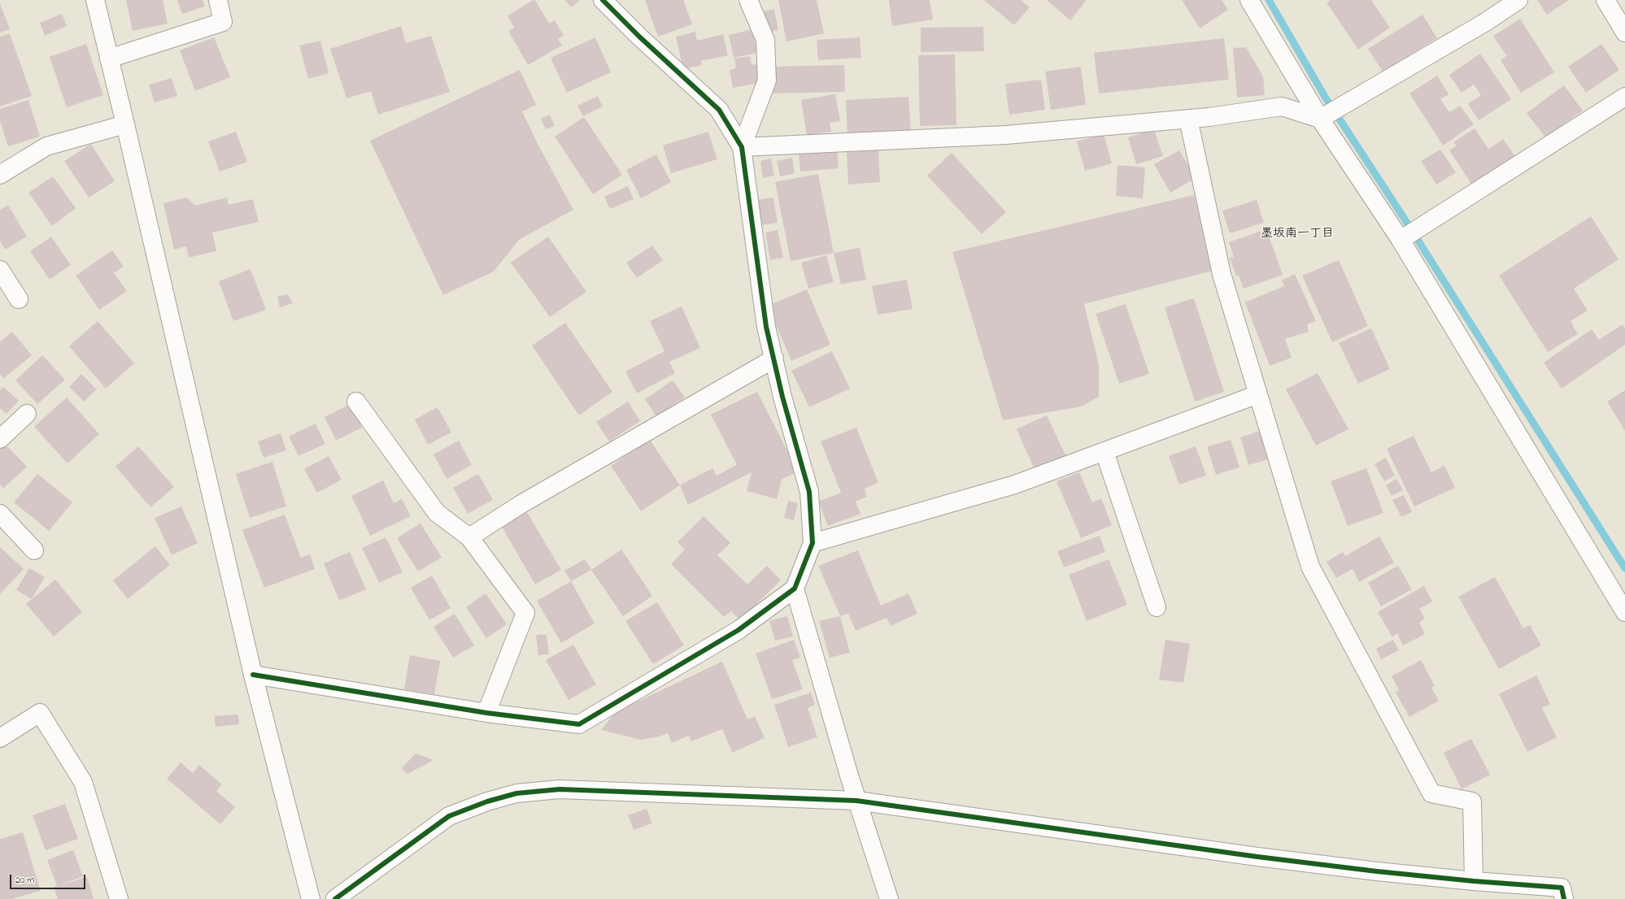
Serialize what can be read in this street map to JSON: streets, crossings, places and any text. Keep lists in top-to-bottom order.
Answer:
{
  "districts": ["墨坂南一丁目"],
  "scale_bar": "20 m"
}
